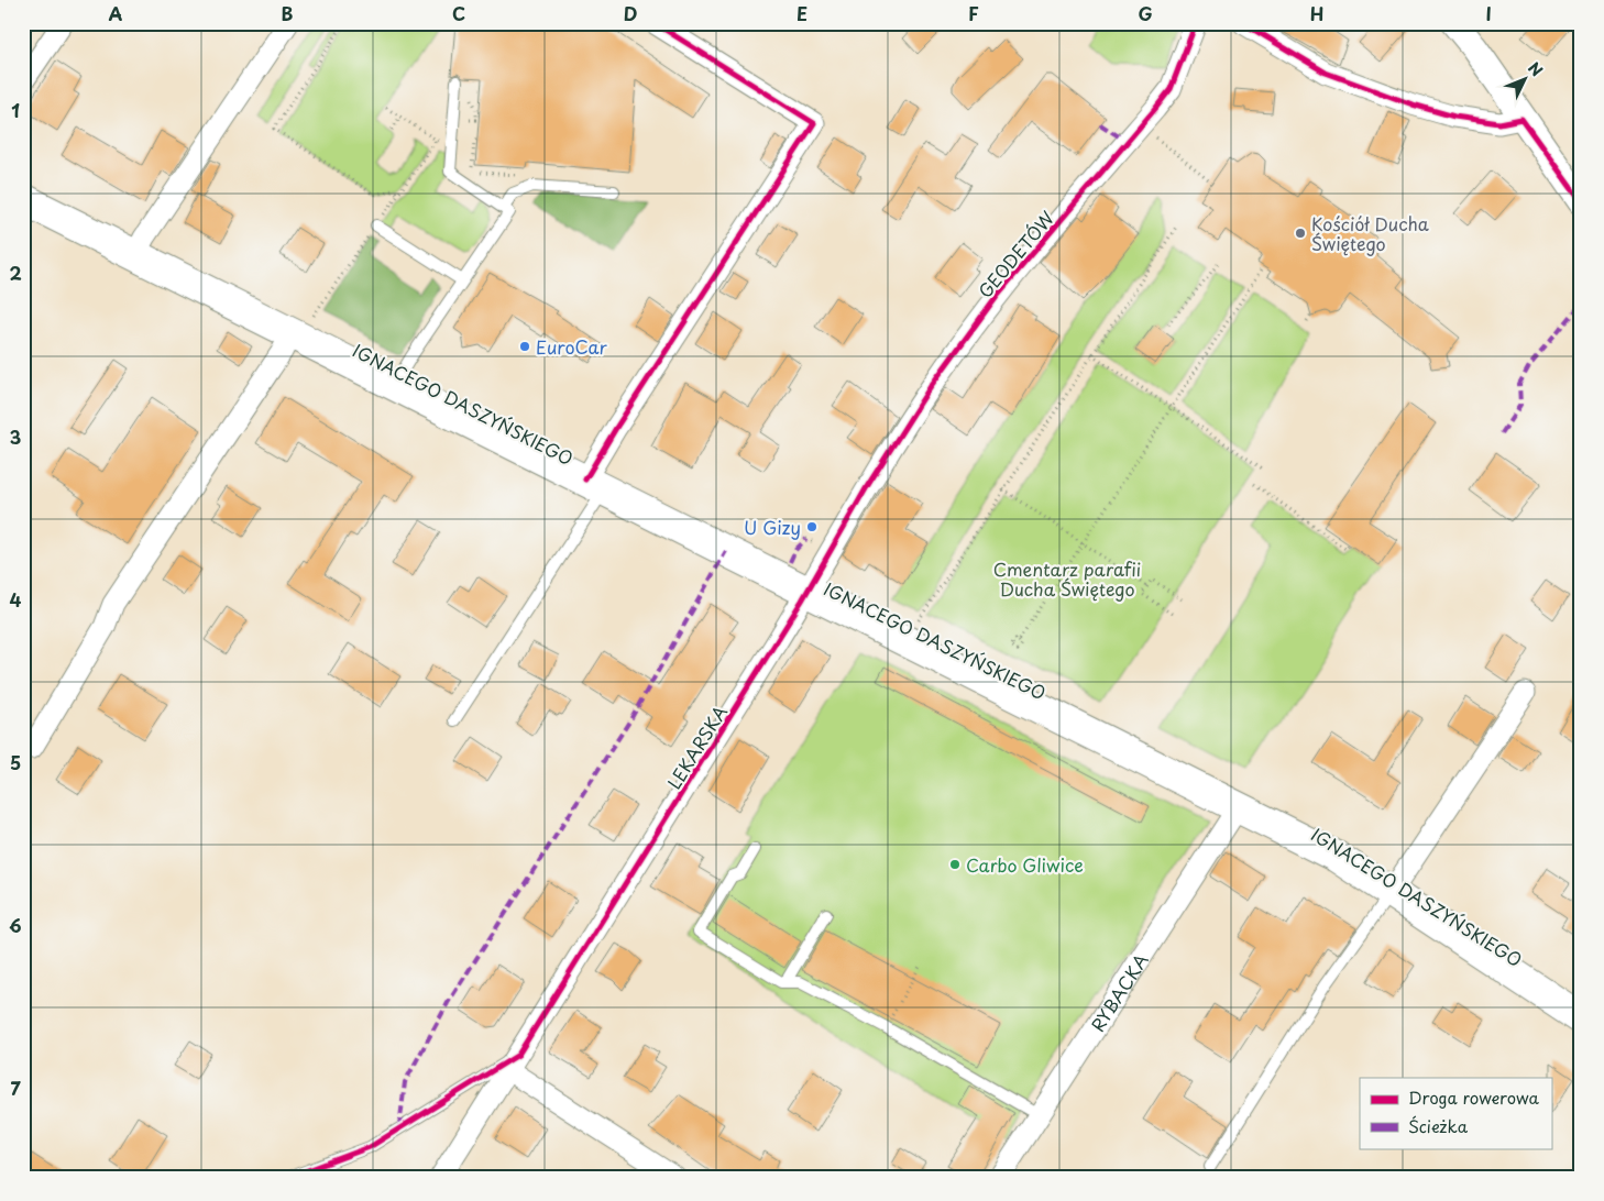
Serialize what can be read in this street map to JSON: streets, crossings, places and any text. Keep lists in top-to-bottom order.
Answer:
{
  "streets": {
    "main road": ["IGNACEGO DASZYŃSKIEGO"],
    "street": ["GEODETÓW", "LEKARSKA", "RYBACKA"]
  },
  "crossings": [
    ["GEODETÓW", "IGNACEGO DASZYŃSKIEGO"],
    ["GEODETÓW", "LEKARSKA"],
    ["IGNACEGO DASZYŃSKIEGO", "LEKARSKA"],
    ["IGNACEGO DASZYŃSKIEGO", "RYBACKA"]
  ],
  "parks": ["Cmentarz parafii Ducha Świętego"],
  "places": [
    "Kościół Ducha Świętego",
    "EuroCar",
    "U Gizy",
    "Carbo Gliwice"
  ],
  "legend": ["Droga rowerowa", "Ścieżka"],
  "north": "top right",
  "grid": {
    "columns": [
      "A",
      "B",
      "C",
      "D",
      "E",
      "F",
      "G",
      "H",
      "I"
    ],
    "rows": [
      "1",
      "2",
      "3",
      "4",
      "5",
      "6",
      "7"
    ]
  }
}
